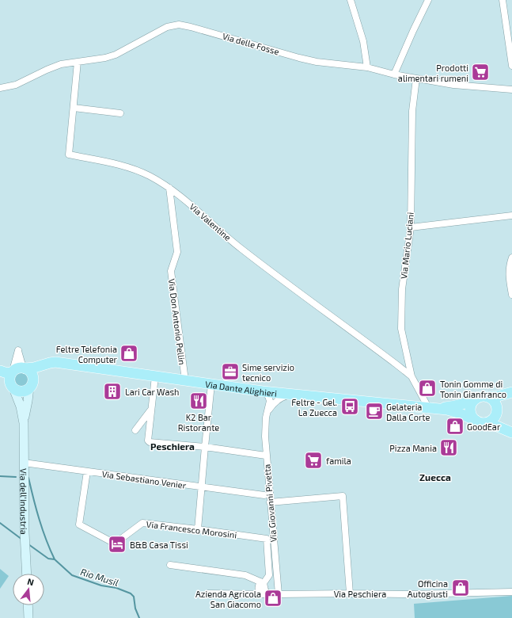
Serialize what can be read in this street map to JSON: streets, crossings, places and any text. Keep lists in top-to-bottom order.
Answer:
{
  "streets": {
    "main road": ["Via Dante Alighieri"],
    "street": [
      "Via delle Fosse",
      "Via Valentine",
      "Via Mario Luciani",
      "Via Don Antonio Pellin",
      "Via Sebastiano Venier",
      "Via dell'Industria",
      "Via Giovanni Pivetta",
      "Via Francesco Morosini",
      "Via Peschiera"
    ]
  },
  "crossings": [
    ["Via delle Fosse", "Via Valentine"],
    ["Via delle Fosse", "Via Mario Luciani"],
    ["Via Valentine", "Via Mario Luciani"],
    ["Via Valentine", "Via Don Antonio Pellin"],
    ["Via Mario Luciani", "Via Dante Alighieri"],
    ["Via Don Antonio Pellin", "Via Dante Alighieri"],
    ["Via Dante Alighieri", "Via dell'Industria"],
    ["Via Sebastiano Venier", "Via dell'Industria"],
    ["Via Sebastiano Venier", "Via Francesco Morosini"],
    ["Via Giovanni Pivetta", "Via Peschiera"]
  ],
  "districts": ["Peschiera", "Zuecca"],
  "water": ["Rio Musil"],
  "places": {
    "supermarket": ["Prodotti alimentari rumeni", "famila"],
    "shop": [
      "Feltre Telefonia Computer",
      "Tonin Gomme di Tonin Gianfranco",
      "GoodEar",
      "Officina Autogiusti",
      "Azienda Agricola San Giacomo"
    ],
    "office": ["Sime servizio tecnico"],
    "building": ["Lari Car Wash"],
    "restaurant": ["K2 Bar Ristorante", "Pizza Mania"],
    "bus stop": ["Feltre - Gel. La Zuecca"],
    "cafe": ["Gelateria Dalla Corte"],
    "hotel": ["B&B Casa Tissi"]
  },
  "north": "top"
}
